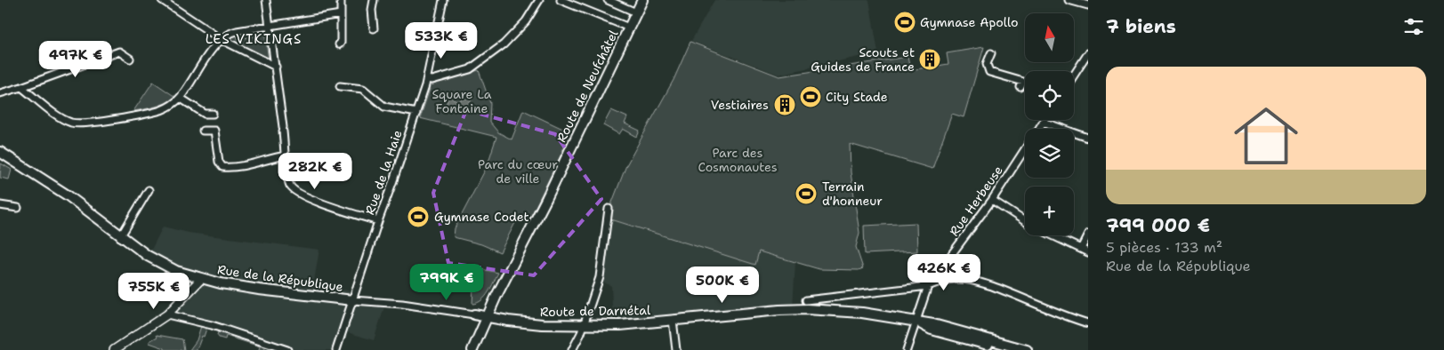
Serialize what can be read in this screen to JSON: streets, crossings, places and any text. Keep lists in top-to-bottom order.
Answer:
{
  "streets": {
    "main road": ["Route de Neufchâtel", "Rue de la République", "Route de Darnétal"],
    "street": ["Rue de la Haie", "Rue Herbeuse"]
  },
  "crossings": [
    ["Route de Neufchâtel", "Rue de la République"],
    ["Route de Neufchâtel", "Route de Darnétal"],
    ["Rue de la Haie", "Rue de la République"],
    ["Rue Herbeuse", "Route de Darnétal"],
    ["Rue de la République", "Route de Darnétal"]
  ],
  "districts": ["LES VIKINGS"],
  "parks": ["Square La Fontaine", "Parc des Cosmonautes", "Parc du cœur de ville"],
  "places": {
    "sports": [
      "Gymnase Apollo",
      "City Stade",
      "Terrain d'honneur",
      "Gymnase Codet"
    ],
    "building": ["Scouts et Guides de France", "Vestiaires"]
  },
  "north": "top",
  "page": {
    "heading": "7 biens",
    "map_buttons": "+",
    "price": [
      "533K €",
      "497K €",
      "282K €",
      "426K €",
      "799K €",
      "500K €",
      "755K €"
    ],
    "list": [
      {
        "name": "799 000 €",
        "note": "5 pièces · 133 m² · Rue de la République"
      }
    ]
  }
}
